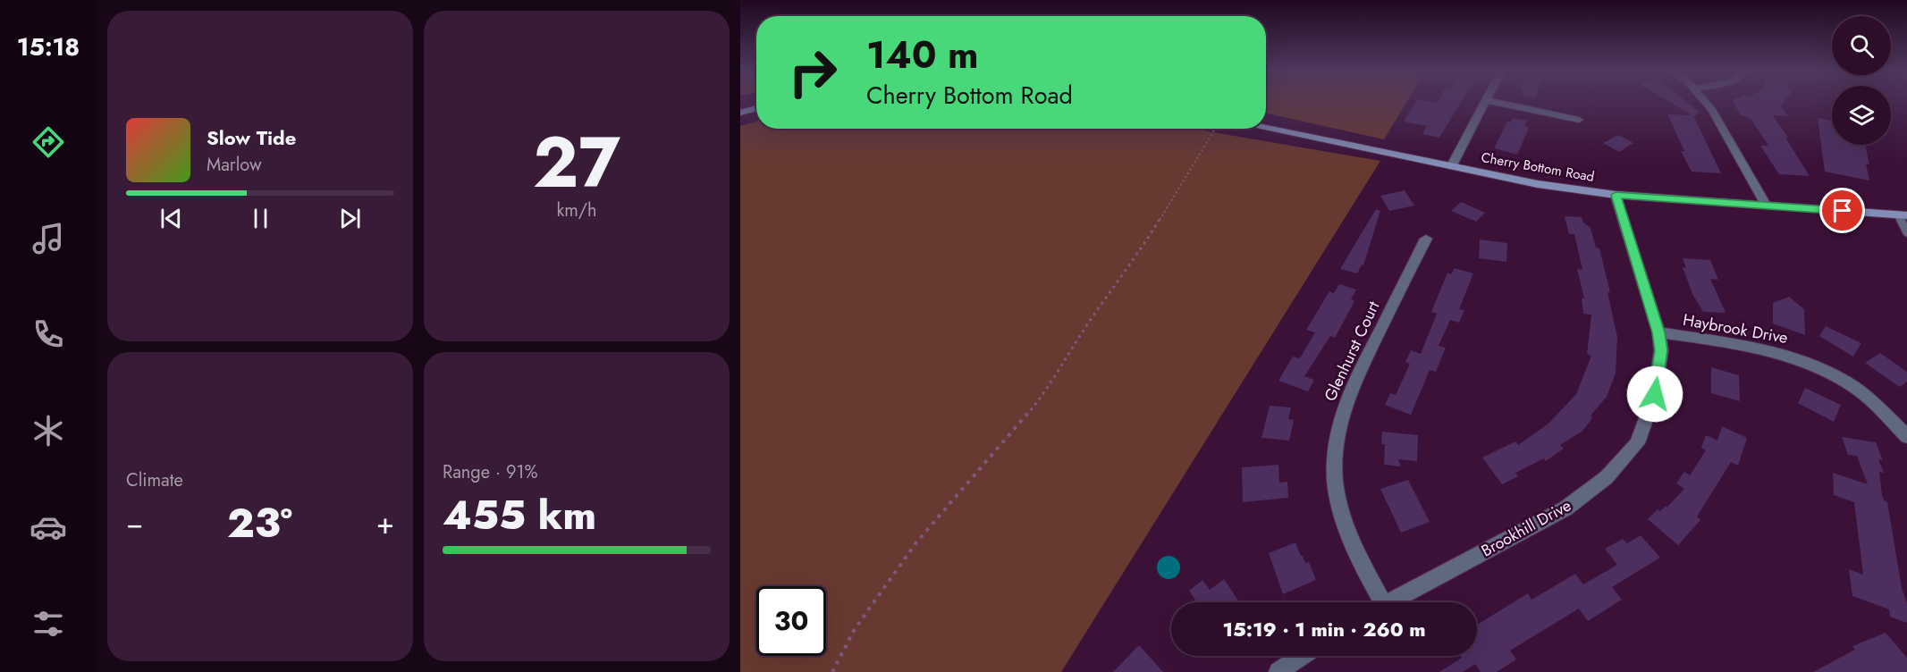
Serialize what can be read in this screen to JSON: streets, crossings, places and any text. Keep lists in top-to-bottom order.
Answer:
{
  "streets": {
    "main road": ["Cherry Bottom Road"],
    "street": ["Haybrook Drive", "Glenhurst Court", "Brookhill Drive"]
  },
  "crossings": [
    ["Cherry Bottom Road", "Brookhill Drive"],
    ["Haybrook Drive", "Brookhill Drive"]
  ],
  "page": {
    "tabs": "15:18",
    "tile": [
      ["27", "km/h"],
      "Climate",
      ["Range · 91%", "455 km"]
    ],
    "turn": ["140 m", "Cherry Bottom Road"],
    "song": ["Slow Tide", "Marlow"],
    "heat": ["−", "23°", "+"],
    "limit": "30",
    "trip": "15:19 · 1 min · 260 m"
  }
}
